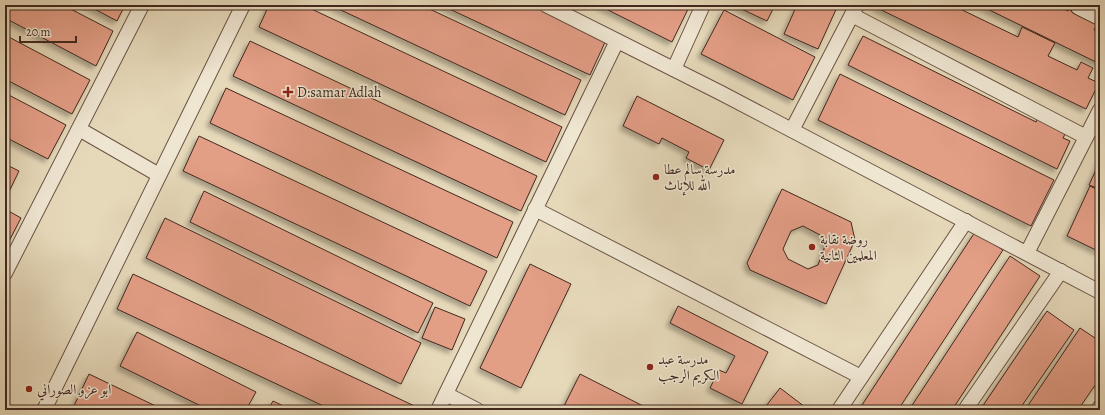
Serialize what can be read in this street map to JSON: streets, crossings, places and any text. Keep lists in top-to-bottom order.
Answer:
{
  "places": {
    "health": ["D:samar Adlah"],
    "other": [
      "مدرسة سالم عطا الله للإناث",
      "روضة نقابة المعلمين الثانية",
      "مدرسة عبد الكريم الرجب",
      "ابو عزو الصوراني"
    ]
  },
  "scale_bar": "20 m"
}
